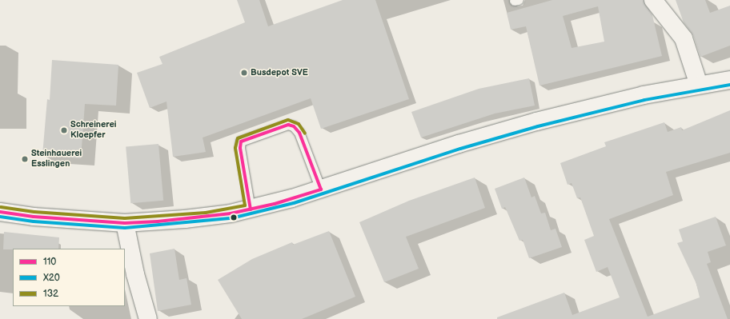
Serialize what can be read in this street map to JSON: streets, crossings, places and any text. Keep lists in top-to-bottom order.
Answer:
{
  "places": ["Busdepot SVE", "Schreinerei Kloepfer", "Steinhauerei Esslingen"],
  "lines": ["transit line X20", "transit line 132", "transit line 110"],
  "legend": ["110", "X20", "132"]
}
